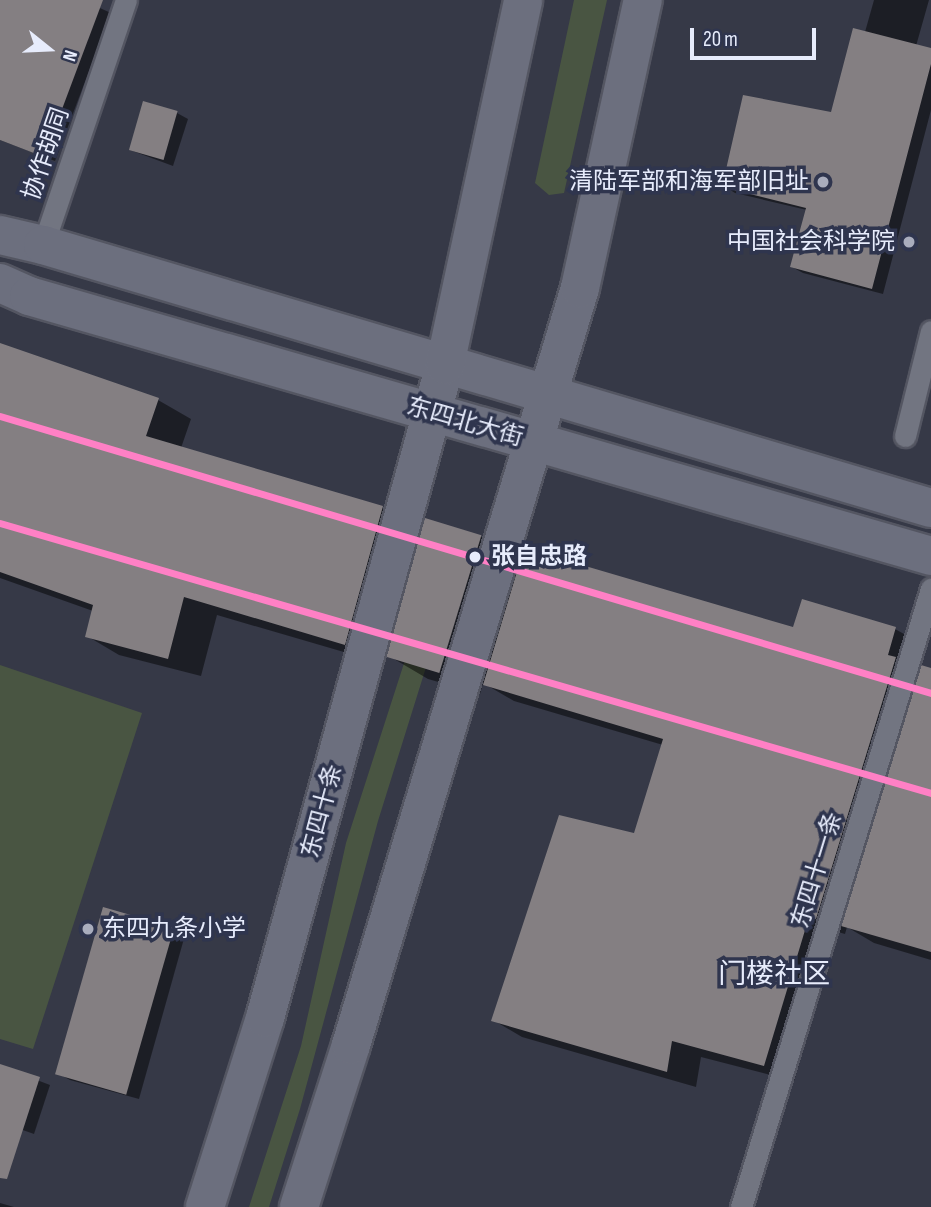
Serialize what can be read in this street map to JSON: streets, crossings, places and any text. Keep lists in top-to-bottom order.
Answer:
{
  "streets": {
    "main road": ["东四北大街", "东四十条"],
    "lane": ["协作胡同", "东四十一条"]
  },
  "crossings": [
    ["协作胡同", "东四北大街"],
    ["东四北大街", "东四十条"]
  ],
  "districts": ["门楼社区"],
  "places": [
    "清陆军部和海军部旧址",
    "中国社会科学院",
    "张自忠路",
    "东四九条小学"
  ],
  "scale_bar": "20 m",
  "north": "right"
}
